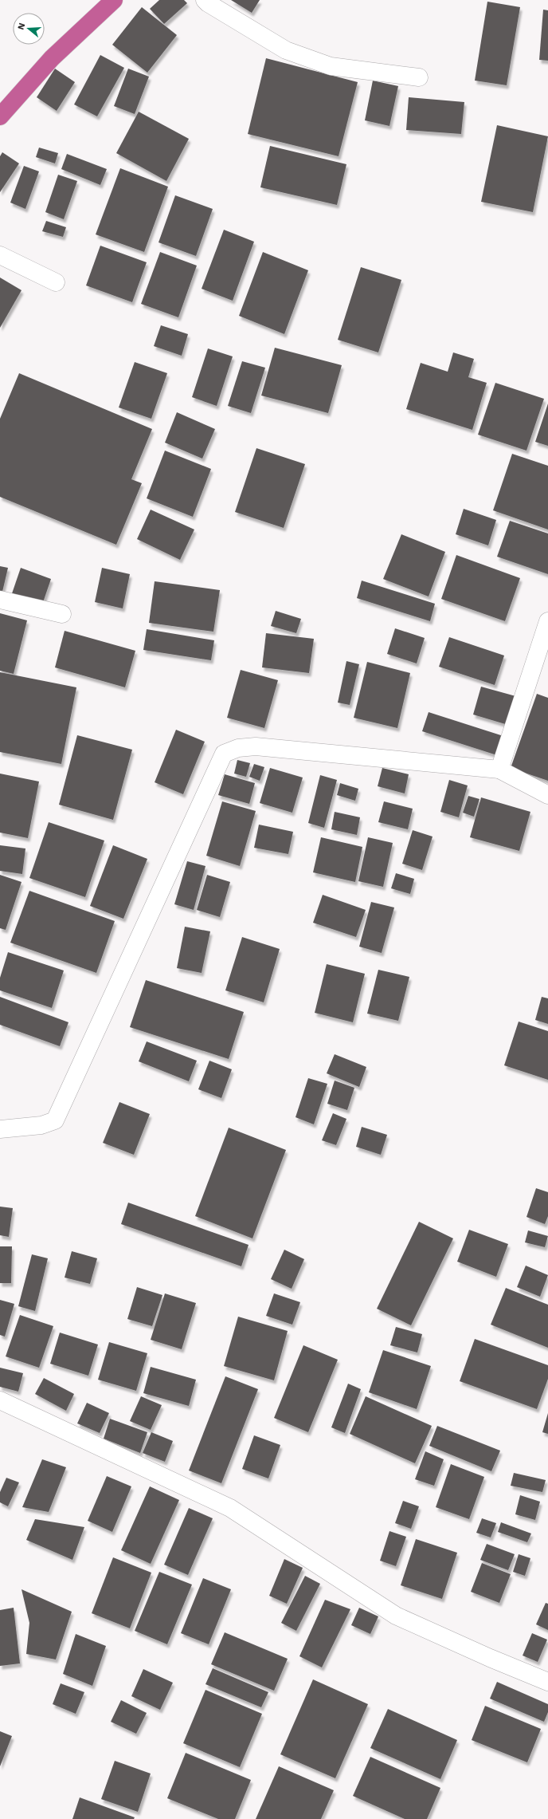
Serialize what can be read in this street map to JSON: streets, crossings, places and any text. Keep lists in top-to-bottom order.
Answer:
{
  "north": "left"
}
